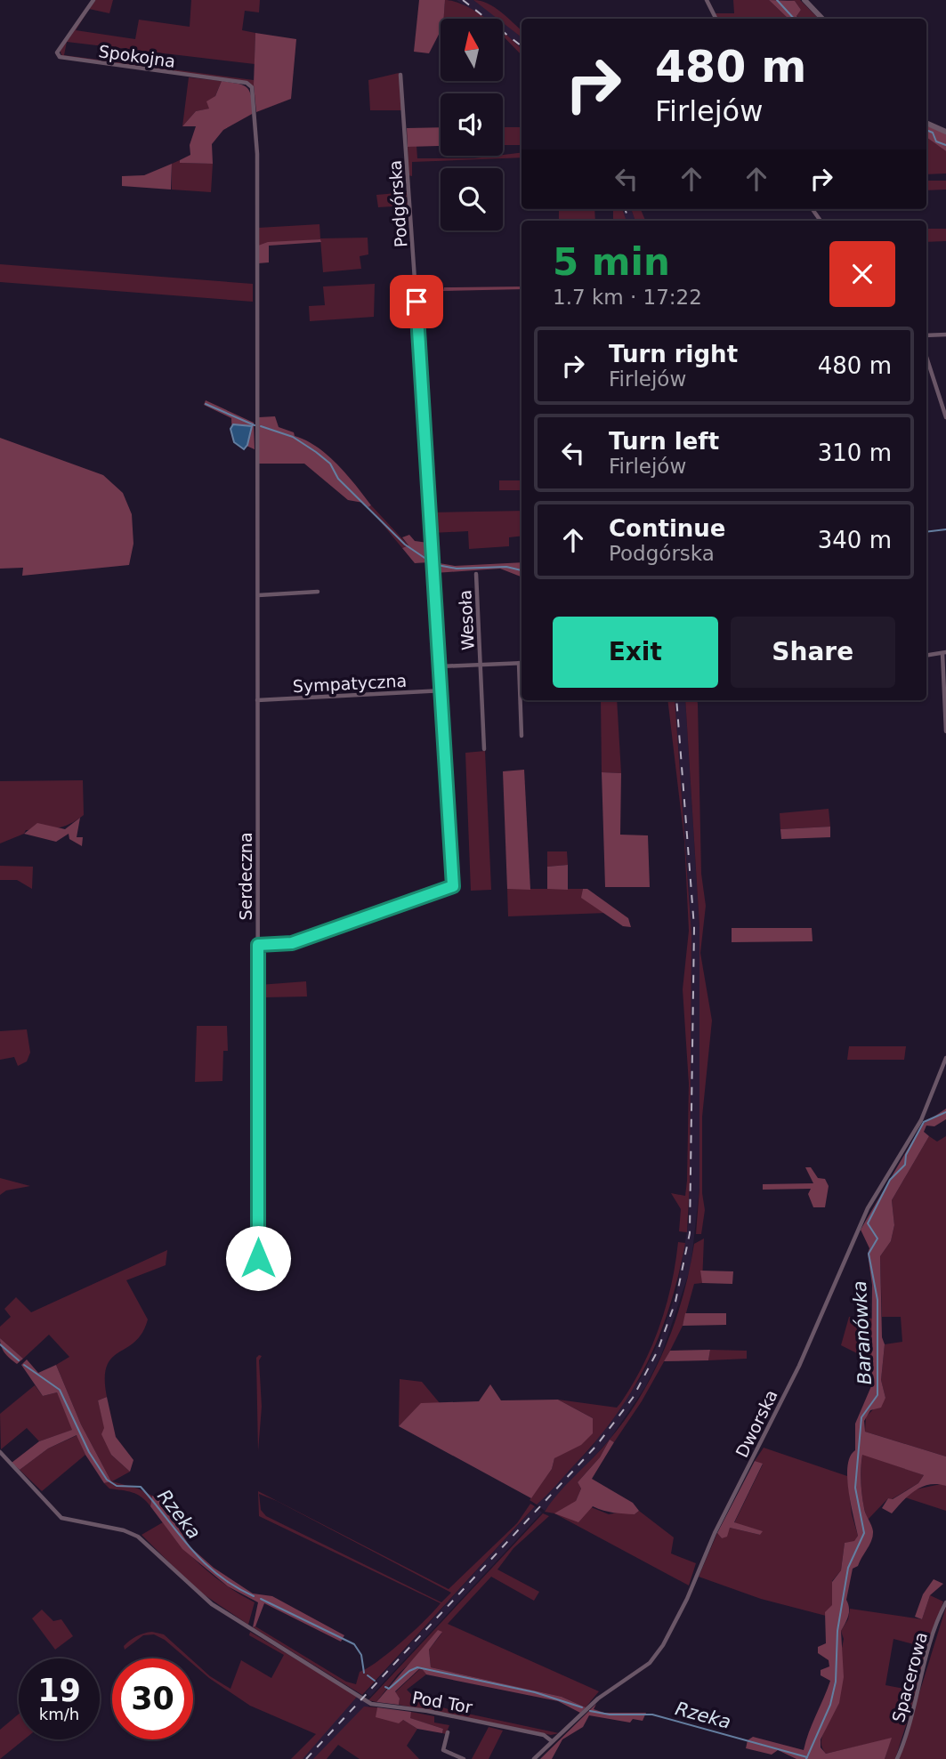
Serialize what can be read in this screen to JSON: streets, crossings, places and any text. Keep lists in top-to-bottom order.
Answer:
{
  "streets": {
    "street": [
      "Spokojna",
      "Podgórska",
      "Wesoła",
      "Sympatyczna",
      "Serdeczna",
      "Dworska",
      "Spacerowa",
      "Pod Tor"
    ]
  },
  "crossings": [
    ["Spokojna", "Serdeczna"],
    ["Podgórska", "Sympatyczna"],
    ["Podgórska", "Serdeczna"],
    ["Sympatyczna", "Serdeczna"],
    ["Dworska", "Pod Tor"]
  ],
  "water": ["Baranówka", "Rzeka"],
  "north": "top",
  "page": {
    "turn": ["480 m", "Firlejów"],
    "heading": ["5 min", "1.7 km · 17:22"],
    "list": [
      {
        "name": "Turn right",
        "note": "Firlejów",
        "value": "480 m"
      },
      {
        "name": "Turn left",
        "note": "Firlejów",
        "value": "310 m"
      },
      {
        "name": "Continue",
        "note": "Podgórska",
        "value": "340 m"
      }
    ],
    "buttons": ["Exit", "Share"],
    "speed": "19 km/h",
    "limit": "30"
  }
}
